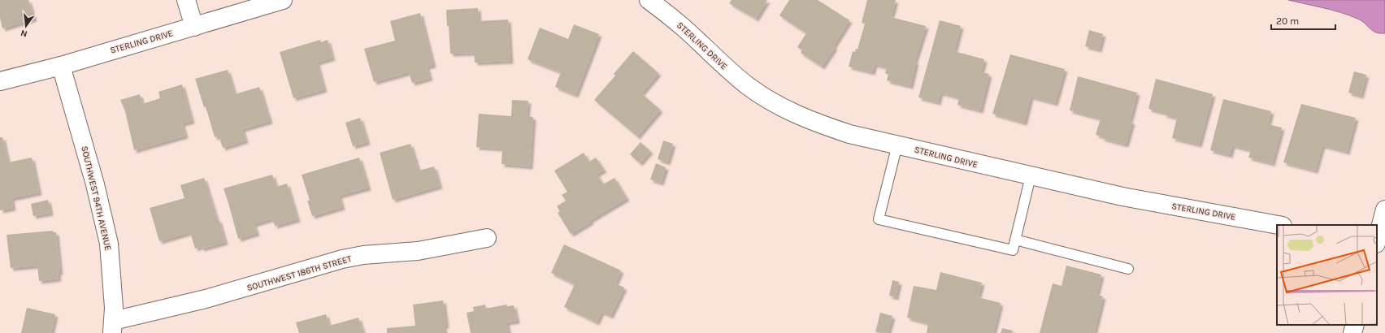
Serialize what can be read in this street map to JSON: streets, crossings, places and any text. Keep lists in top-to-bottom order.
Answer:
{
  "streets": {
    "street": ["STERLING DRIVE", "SOUTHWEST 94TH AVENUE", "SOUTHWEST 186TH STREET"]
  },
  "crossings": [
    ["STERLING DRIVE", "SOUTHWEST 94TH AVENUE"],
    ["SOUTHWEST 94TH AVENUE", "SOUTHWEST 186TH STREET"]
  ],
  "scale_bar": "20 m",
  "north": "bottom"
}
